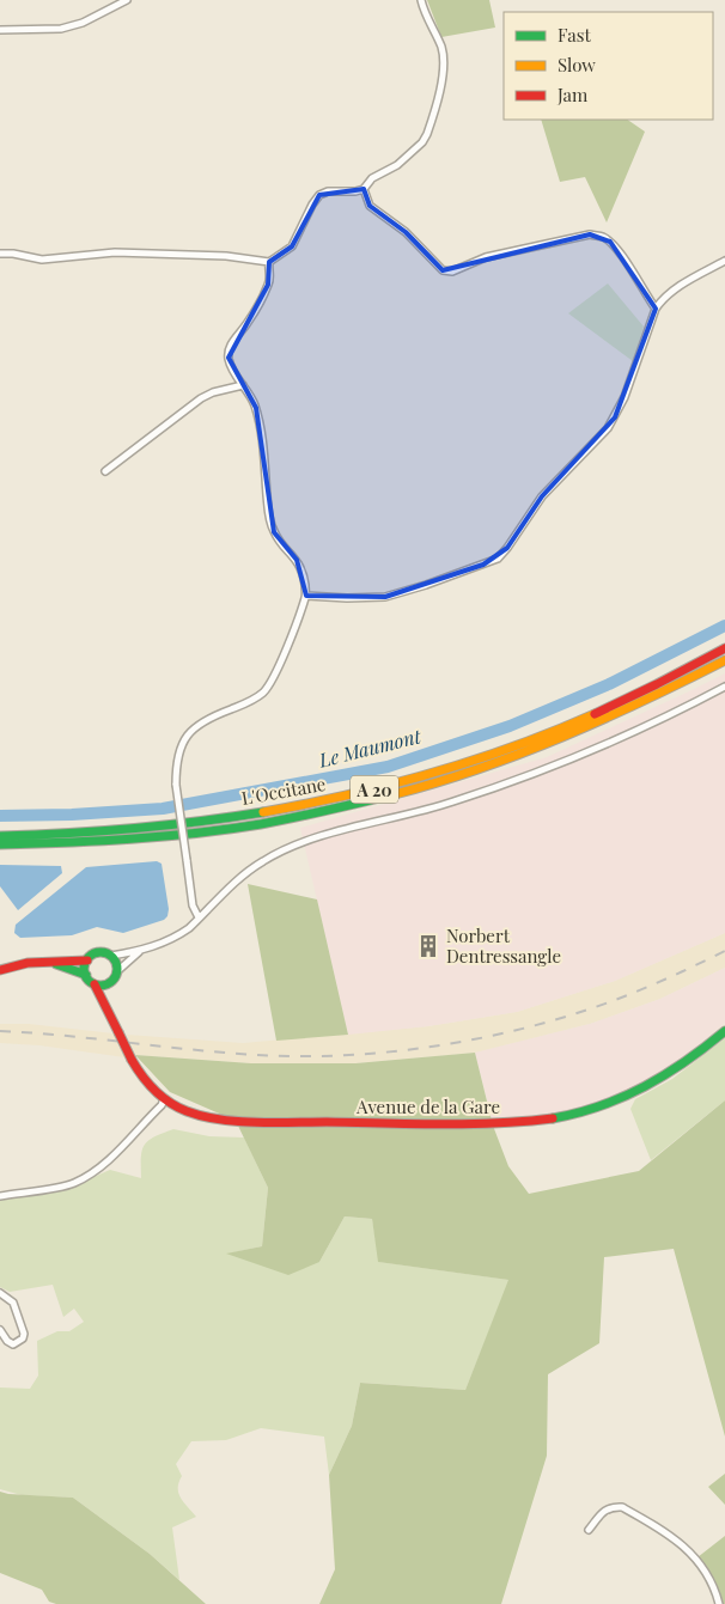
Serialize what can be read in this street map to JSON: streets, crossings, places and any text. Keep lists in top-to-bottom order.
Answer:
{
  "streets": {
    "main road": ["A 20", "L'Occitane", "Avenue de la Gare"]
  },
  "water": ["Le Maumont"],
  "places": {
    "building": ["Norbert Dentressangle"]
  },
  "legend": ["Fast", "Slow", "Jam"]
}
